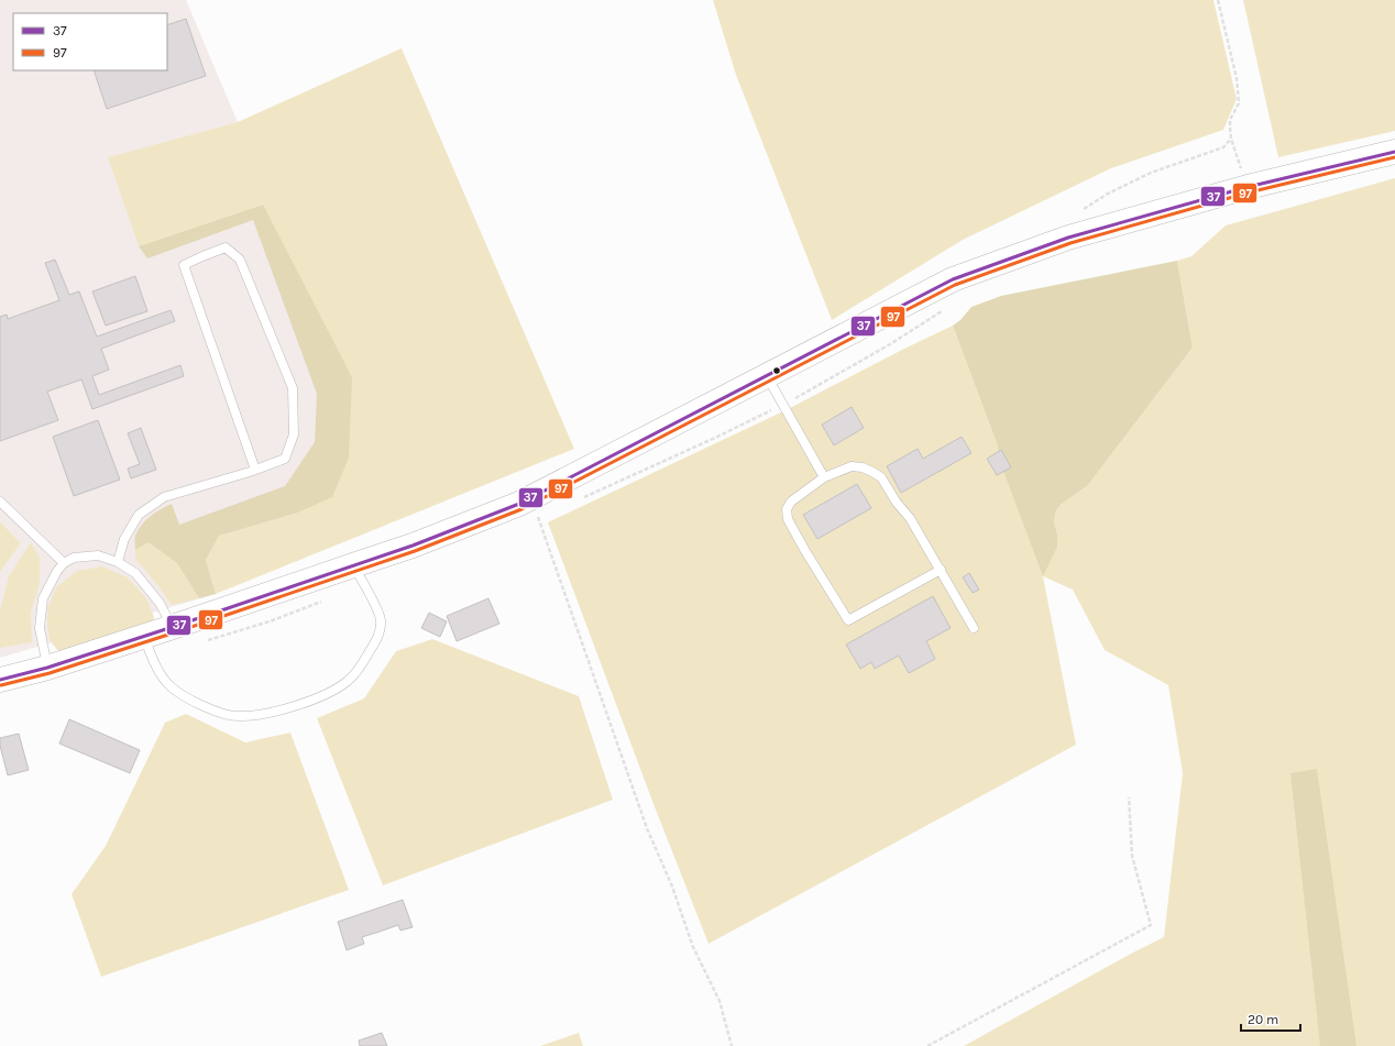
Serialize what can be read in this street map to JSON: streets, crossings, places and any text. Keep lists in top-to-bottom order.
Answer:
{
  "lines": ["transit line 37", "transit line 97"],
  "legend": ["37", "97"],
  "scale_bar": "20 m"
}
